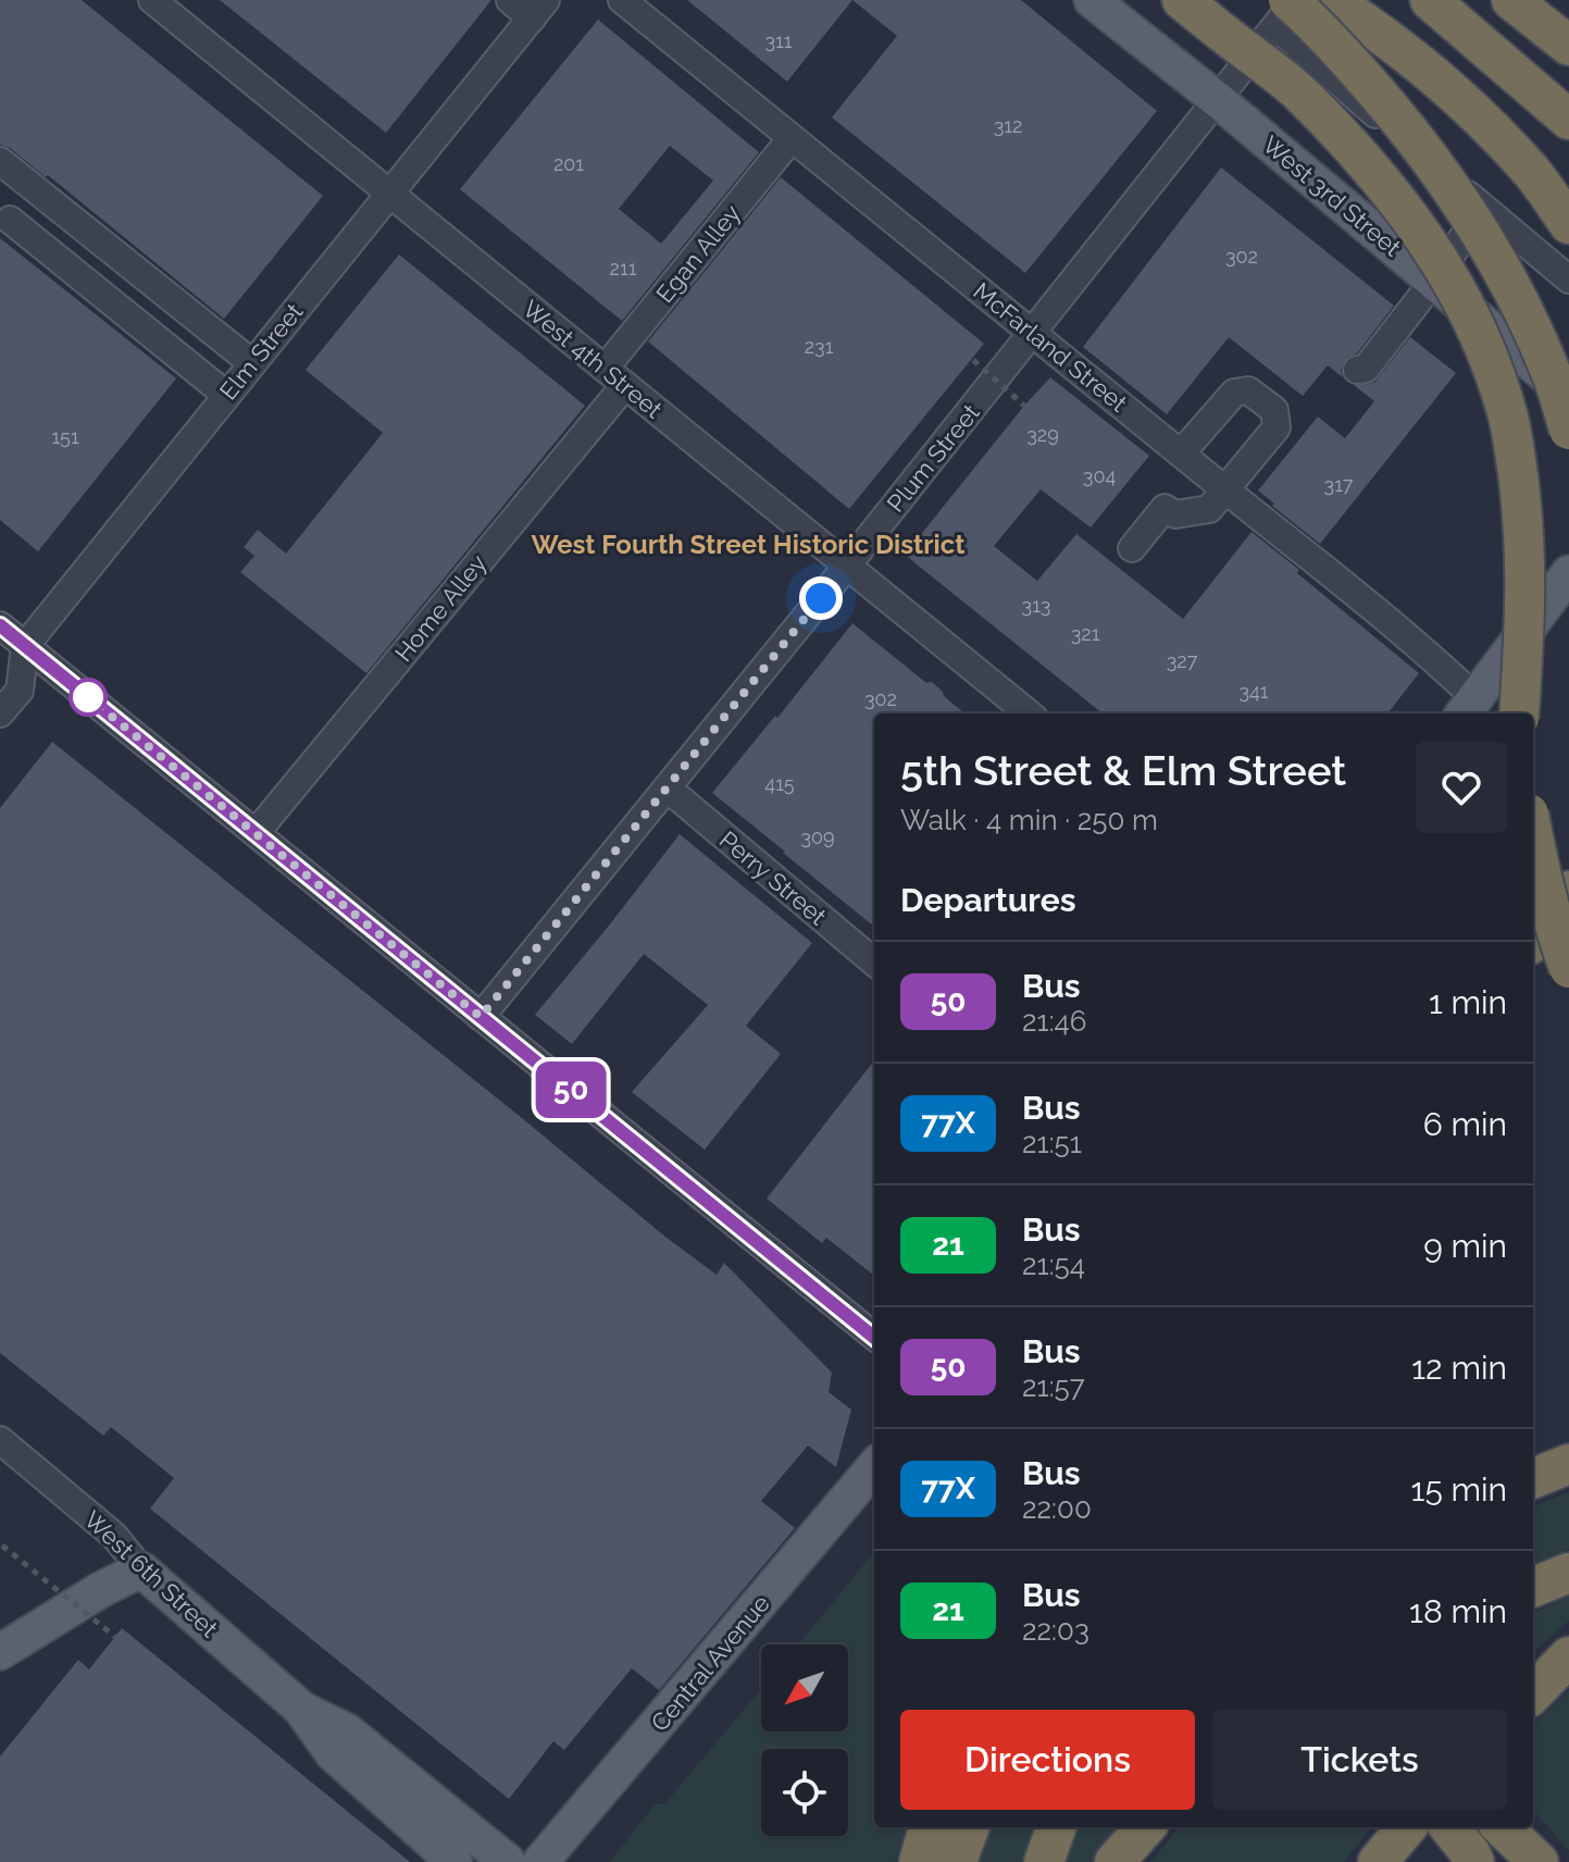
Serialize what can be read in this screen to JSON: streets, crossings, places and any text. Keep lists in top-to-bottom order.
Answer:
{
  "streets": {
    "main road": ["West 3rd Street", "West 6th Street", "Central Avenue"],
    "street": [
      "Egan Alley",
      "McFarland Street",
      "Elm Street",
      "West 4th Street",
      "Plum Street",
      "Home Alley",
      "Perry Street"
    ]
  },
  "crossings": [
    ["West 3rd Street", "Plum Street"],
    ["Egan Alley", "McFarland Street"],
    ["Egan Alley", "West 4th Street"],
    ["Egan Alley", "Home Alley"],
    ["McFarland Street", "Plum Street"],
    ["Elm Street", "West 4th Street"],
    ["West 4th Street", "Plum Street"],
    ["West 4th Street", "Home Alley"],
    ["Plum Street", "Perry Street"]
  ],
  "districts": ["West Fourth Street Historic District"],
  "lines": ["bus line 50"],
  "house_numbers": [
    "311",
    "312",
    "201",
    "302",
    "211",
    "231",
    "329",
    "151",
    "304",
    "317",
    "313",
    "321",
    "327",
    "341",
    "302",
    "415",
    "309"
  ],
  "north": "bottom left",
  "page": {
    "on_map": "50",
    "heading": [
      ["5th Street & Elm Street", "Walk · 4 min · 250 m"],
      "Departures"
    ],
    "list": [
      {
        "mark": "50",
        "name": "Bus",
        "note": "21:46",
        "value": "1 min"
      },
      {
        "mark": "77X",
        "name": "Bus",
        "note": "21:51",
        "value": "6 min"
      },
      {
        "mark": "21",
        "name": "Bus",
        "note": "21:54",
        "value": "9 min"
      },
      {
        "mark": "50",
        "name": "Bus",
        "note": "21:57",
        "value": "12 min"
      },
      {
        "mark": "77X",
        "name": "Bus",
        "note": "22:00",
        "value": "15 min"
      },
      {
        "mark": "21",
        "name": "Bus",
        "note": "22:03",
        "value": "18 min"
      }
    ],
    "buttons": ["Directions", "Tickets"]
  }
}
